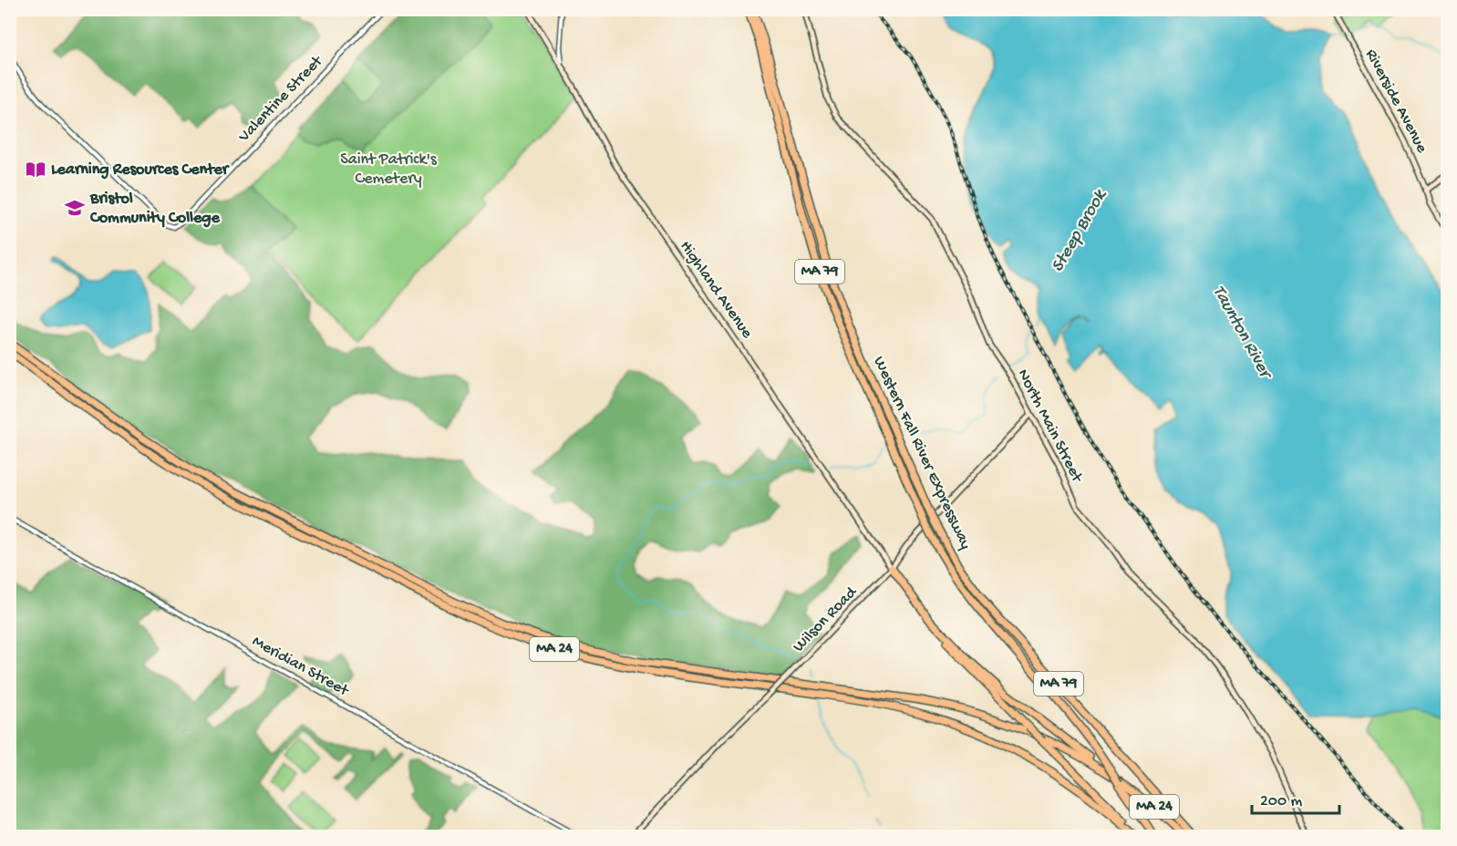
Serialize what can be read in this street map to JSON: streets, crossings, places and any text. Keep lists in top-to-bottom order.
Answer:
{
  "streets": {
    "highway": ["MA 79", "Western Fall River Expressway", "MA 24"],
    "main road": [
      "Riverside Avenue",
      "Highland Avenue",
      "North Main Street",
      "Wilson Road"
    ],
    "street": ["Valentine Street", "Meridian Street"]
  },
  "crossings": [
    ["Highland Avenue", "Wilson Road"],
    ["North Main Street", "Wilson Road"],
    ["Western Fall River Expressway", "MA 24"]
  ],
  "water": ["Steep Brook", "Taunton River"],
  "parks": ["Saint Patrick's Cemetery"],
  "places": {
    "library": ["Learning Resources Center"],
    "school or university": ["Bristol Community College"]
  },
  "scale_bar": "200 m"
}
